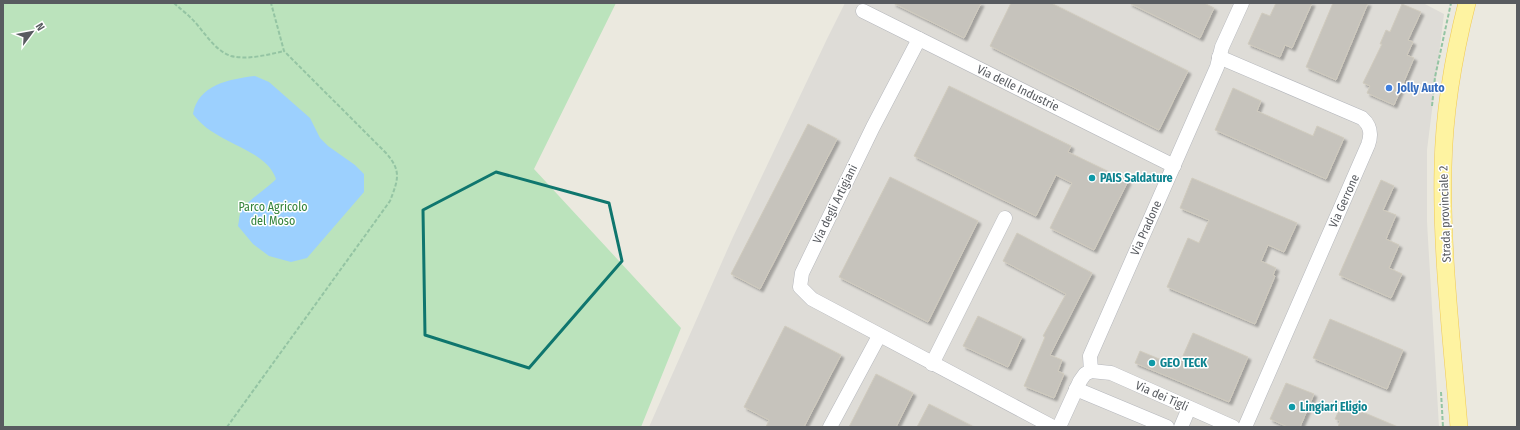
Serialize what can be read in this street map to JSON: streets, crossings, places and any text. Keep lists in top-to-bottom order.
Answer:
{
  "streets": {
    "main road": ["Strada provinciale 2"],
    "street": [
      "Via delle Industrie",
      "Via Gerrone",
      "Via degli Artigiani",
      "Via Pradone",
      "Via dei Tigli"
    ]
  },
  "crossings": [
    ["Via delle Industrie", "Via degli Artigiani"],
    ["Via delle Industrie", "Via Pradone"],
    ["Via Gerrone", "Via Pradone"],
    ["Via Pradone", "Via dei Tigli"]
  ],
  "parks": ["Parco Agricolo del Moso"],
  "places": [
    "Jolly Auto",
    "PAIS Saldature",
    "GEO TECK",
    "Lingiari Eligio"
  ],
  "north": "top right"
}
